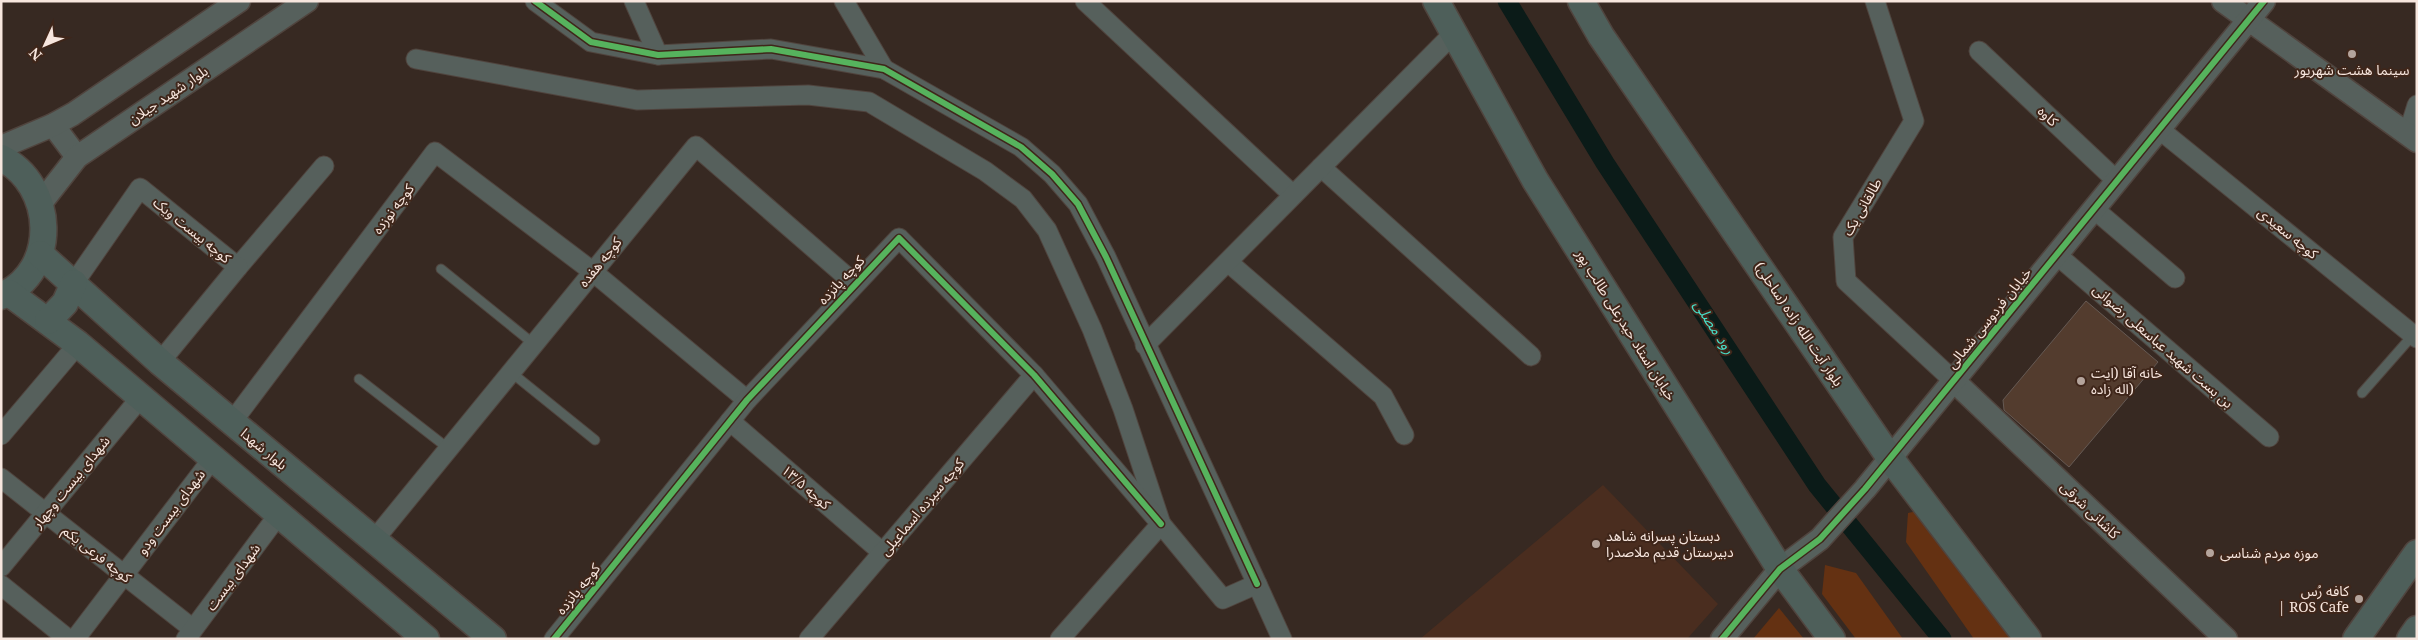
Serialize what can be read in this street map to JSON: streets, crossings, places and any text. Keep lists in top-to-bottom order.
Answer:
{
  "streets": {
    "main road": ["بلوار آیت الله زاده (ساحلی)", "خیابان استاد حیدرعلی طالب پور", "بلوار شهدا"],
    "street": [
      "بلوار شهید جیلان",
      "کاوه",
      "طالقانی یک",
      "کوچه نوزده",
      "کوچه بیست ویک",
      "کوچه سعیدی",
      "کوچه هفده",
      "کوچه پانزده",
      "خیابان فردوسی شمالی",
      "بن بست شهید عباسعلی رضوانی",
      "شهدای بیست وچهار",
      "کوچه ۱۳/۵",
      "کوچه سیزده اسماعیلی",
      "کاشانی شرقی",
      "شهدای بیست ودو",
      "کوچه فرعی یکم",
      "شهدای بیست"
    ]
  },
  "crossings": [
    ["کاوه", "خیابان فردوسی شمالی"],
    ["طالقانی یک", "خیابان فردوسی شمالی"],
    ["طالقانی یک", "کاشانی شرقی"],
    ["کوچه نوزده", "کوچه هفده"],
    ["کوچه نوزده", "بلوار شهدا"],
    ["کوچه بیست ویک", "بلوار شهدا"],
    ["کوچه سعیدی", "خیابان فردوسی شمالی"],
    ["کوچه هفده", "کوچه پانزده"],
    ["کوچه هفده", "بلوار شهدا"],
    ["کوچه پانزده", "کوچه ۱۳/۵"],
    ["کوچه پانزده", "کوچه سیزده اسماعیلی"],
    ["خیابان فردوسی شمالی", "بلوار آیت الله زاده (ساحلی)"],
    ["خیابان فردوسی شمالی", "خیابان استاد حیدرعلی طالب پور"],
    ["خیابان فردوسی شمالی", "بن بست شهید عباسعلی رضوانی"],
    ["خیابان فردوسی شمالی", "کاشانی شرقی"],
    ["شهدای بیست وچهار", "کوچه فرعی یکم"],
    ["کوچه ۱۳/۵", "کوچه سیزده اسماعیلی"],
    ["شهدای بیست ودو", "کوچه فرعی یکم"],
    ["کوچه فرعی یکم", "شهدای بیست"]
  ],
  "water": ["رود مصلی"],
  "places": [
    "سینما هشت شهریور",
    "خانه آقا (ایت اله زاده)",
    "دبستان پسرانه شاهد دبیرستان قدیم ملاصدرا",
    "موزه مردم شناسی",
    "کافه رُس | ROS Cafe"
  ],
  "north": "bottom left"
}
